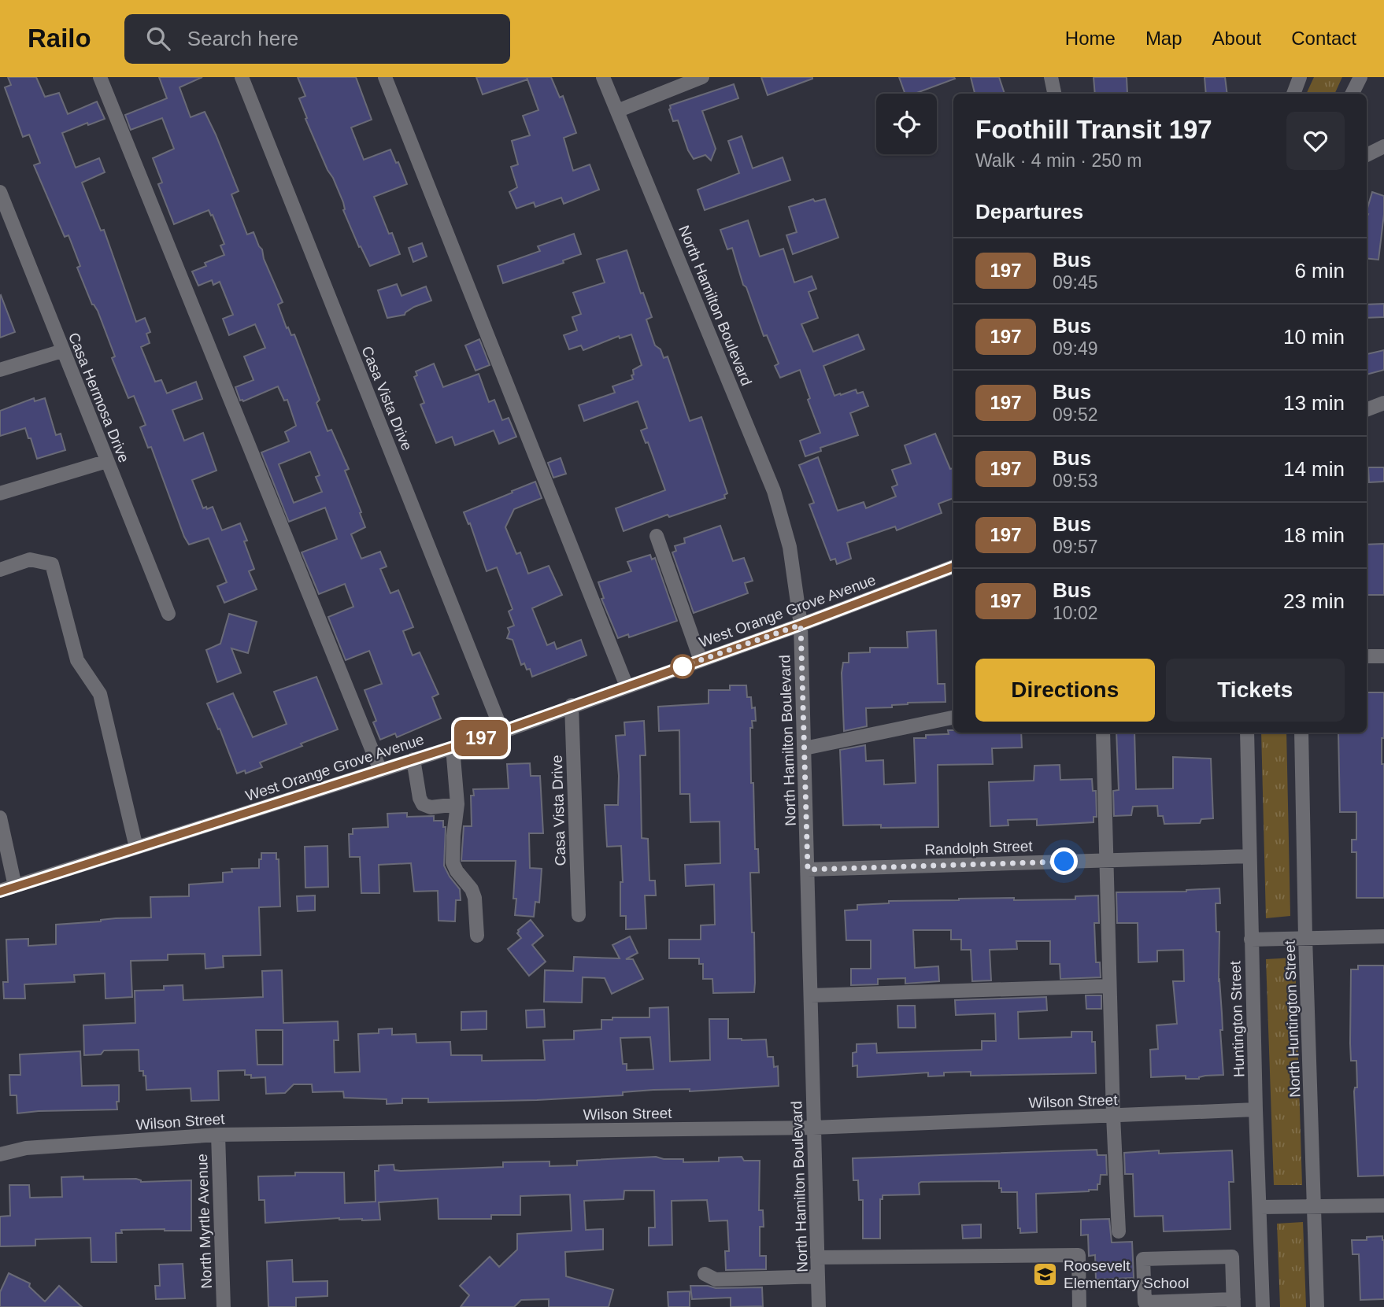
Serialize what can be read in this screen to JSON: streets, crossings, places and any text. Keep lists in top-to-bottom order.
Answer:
{
  "streets": {
    "street": [
      "North Hamilton Boulevard",
      "Casa Hermosa Drive",
      "Casa Vista Drive",
      "West Orange Grove Avenue",
      "Randolph Street",
      "Huntington Street",
      "North Huntington Street",
      "Wilson Street",
      "North Myrtle Avenue"
    ]
  },
  "crossings": [
    ["North Hamilton Boulevard", "West Orange Grove Avenue"],
    ["North Hamilton Boulevard", "Randolph Street"],
    ["North Hamilton Boulevard", "Wilson Street"],
    ["Casa Vista Drive", "West Orange Grove Avenue"],
    ["Randolph Street", "Huntington Street"],
    ["Huntington Street", "Wilson Street"],
    ["Wilson Street", "North Myrtle Avenue"]
  ],
  "places": {
    "school or university": ["Roosevelt Elementary School"]
  },
  "lines": ["bus line 197"],
  "page": {
    "header": "Railo",
    "search": "Search here",
    "nav": [
      "Home",
      "Map",
      "About",
      "Contact"
    ],
    "on_map": "197",
    "heading": [
      ["Foothill Transit 197", "Walk · 4 min · 250 m"],
      "Departures"
    ],
    "list": [
      {
        "mark": "197",
        "name": "Bus",
        "note": "09:45",
        "value": "6 min"
      },
      {
        "mark": "197",
        "name": "Bus",
        "note": "09:49",
        "value": "10 min"
      },
      {
        "mark": "197",
        "name": "Bus",
        "note": "09:52",
        "value": "13 min"
      },
      {
        "mark": "197",
        "name": "Bus",
        "note": "09:53",
        "value": "14 min"
      },
      {
        "mark": "197",
        "name": "Bus",
        "note": "09:57",
        "value": "18 min"
      },
      {
        "mark": "197",
        "name": "Bus",
        "note": "10:02",
        "value": "23 min"
      }
    ],
    "buttons": ["Directions", "Tickets"]
  }
}
